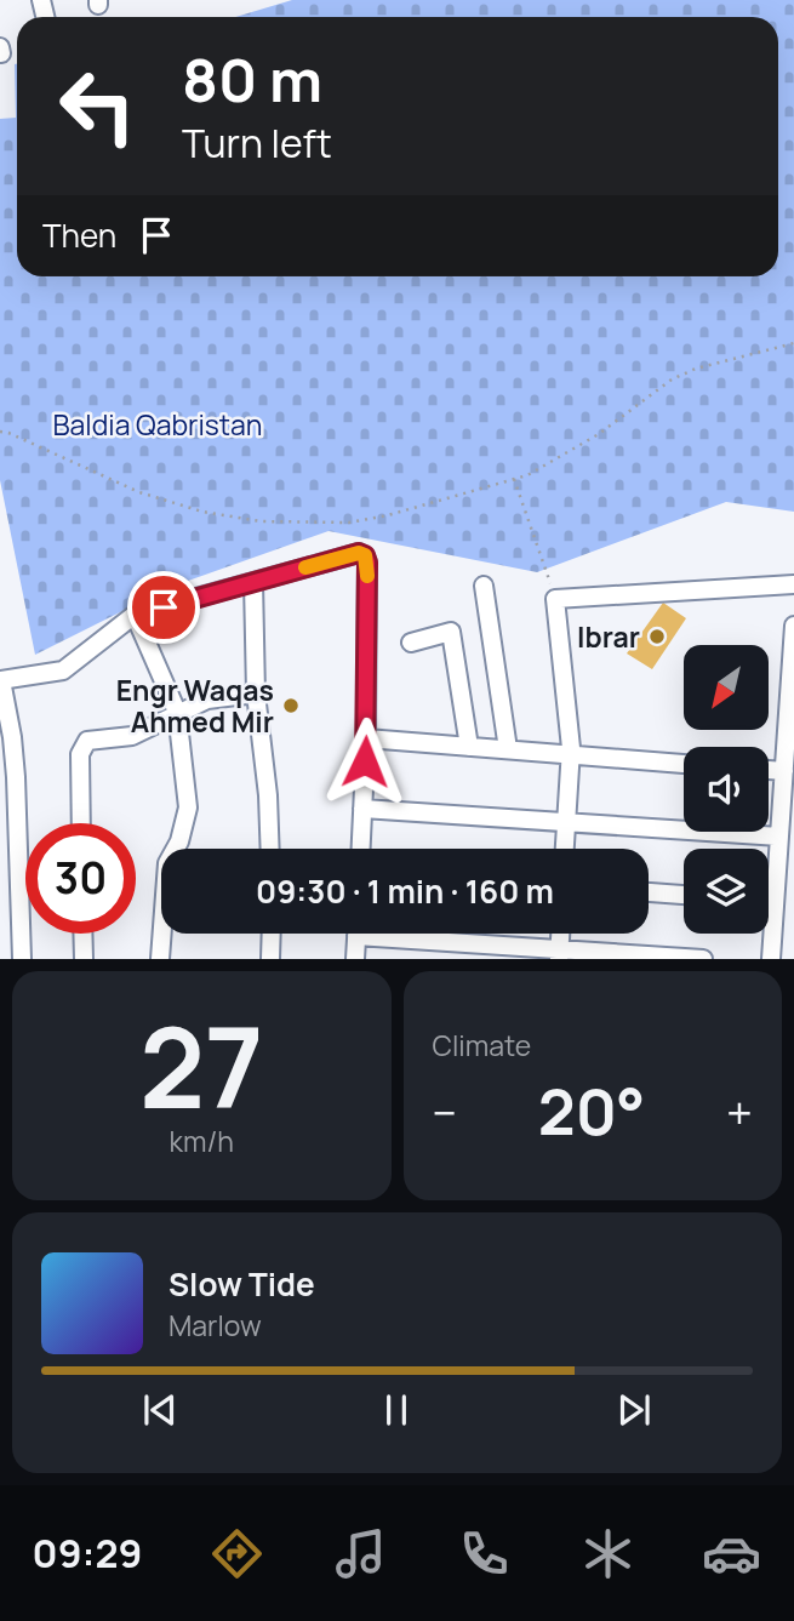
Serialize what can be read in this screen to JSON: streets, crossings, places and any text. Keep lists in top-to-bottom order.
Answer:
{
  "parks": ["Baldia Qabristan"],
  "places": ["Ibrar", "Engr Waqas Ahmed Mir"],
  "north": "bottom left",
  "page": {
    "turn": ["80 m", "Turn left"],
    "then": "Then",
    "limit": "30",
    "trip": "09:30 · 1 min · 160 m",
    "tile": [
      ["27", "km/h"],
      "Climate"
    ],
    "heat": ["−", "20°", "+"],
    "song": ["Slow Tide", "Marlow"],
    "tabs": "09:29"
  }
}
